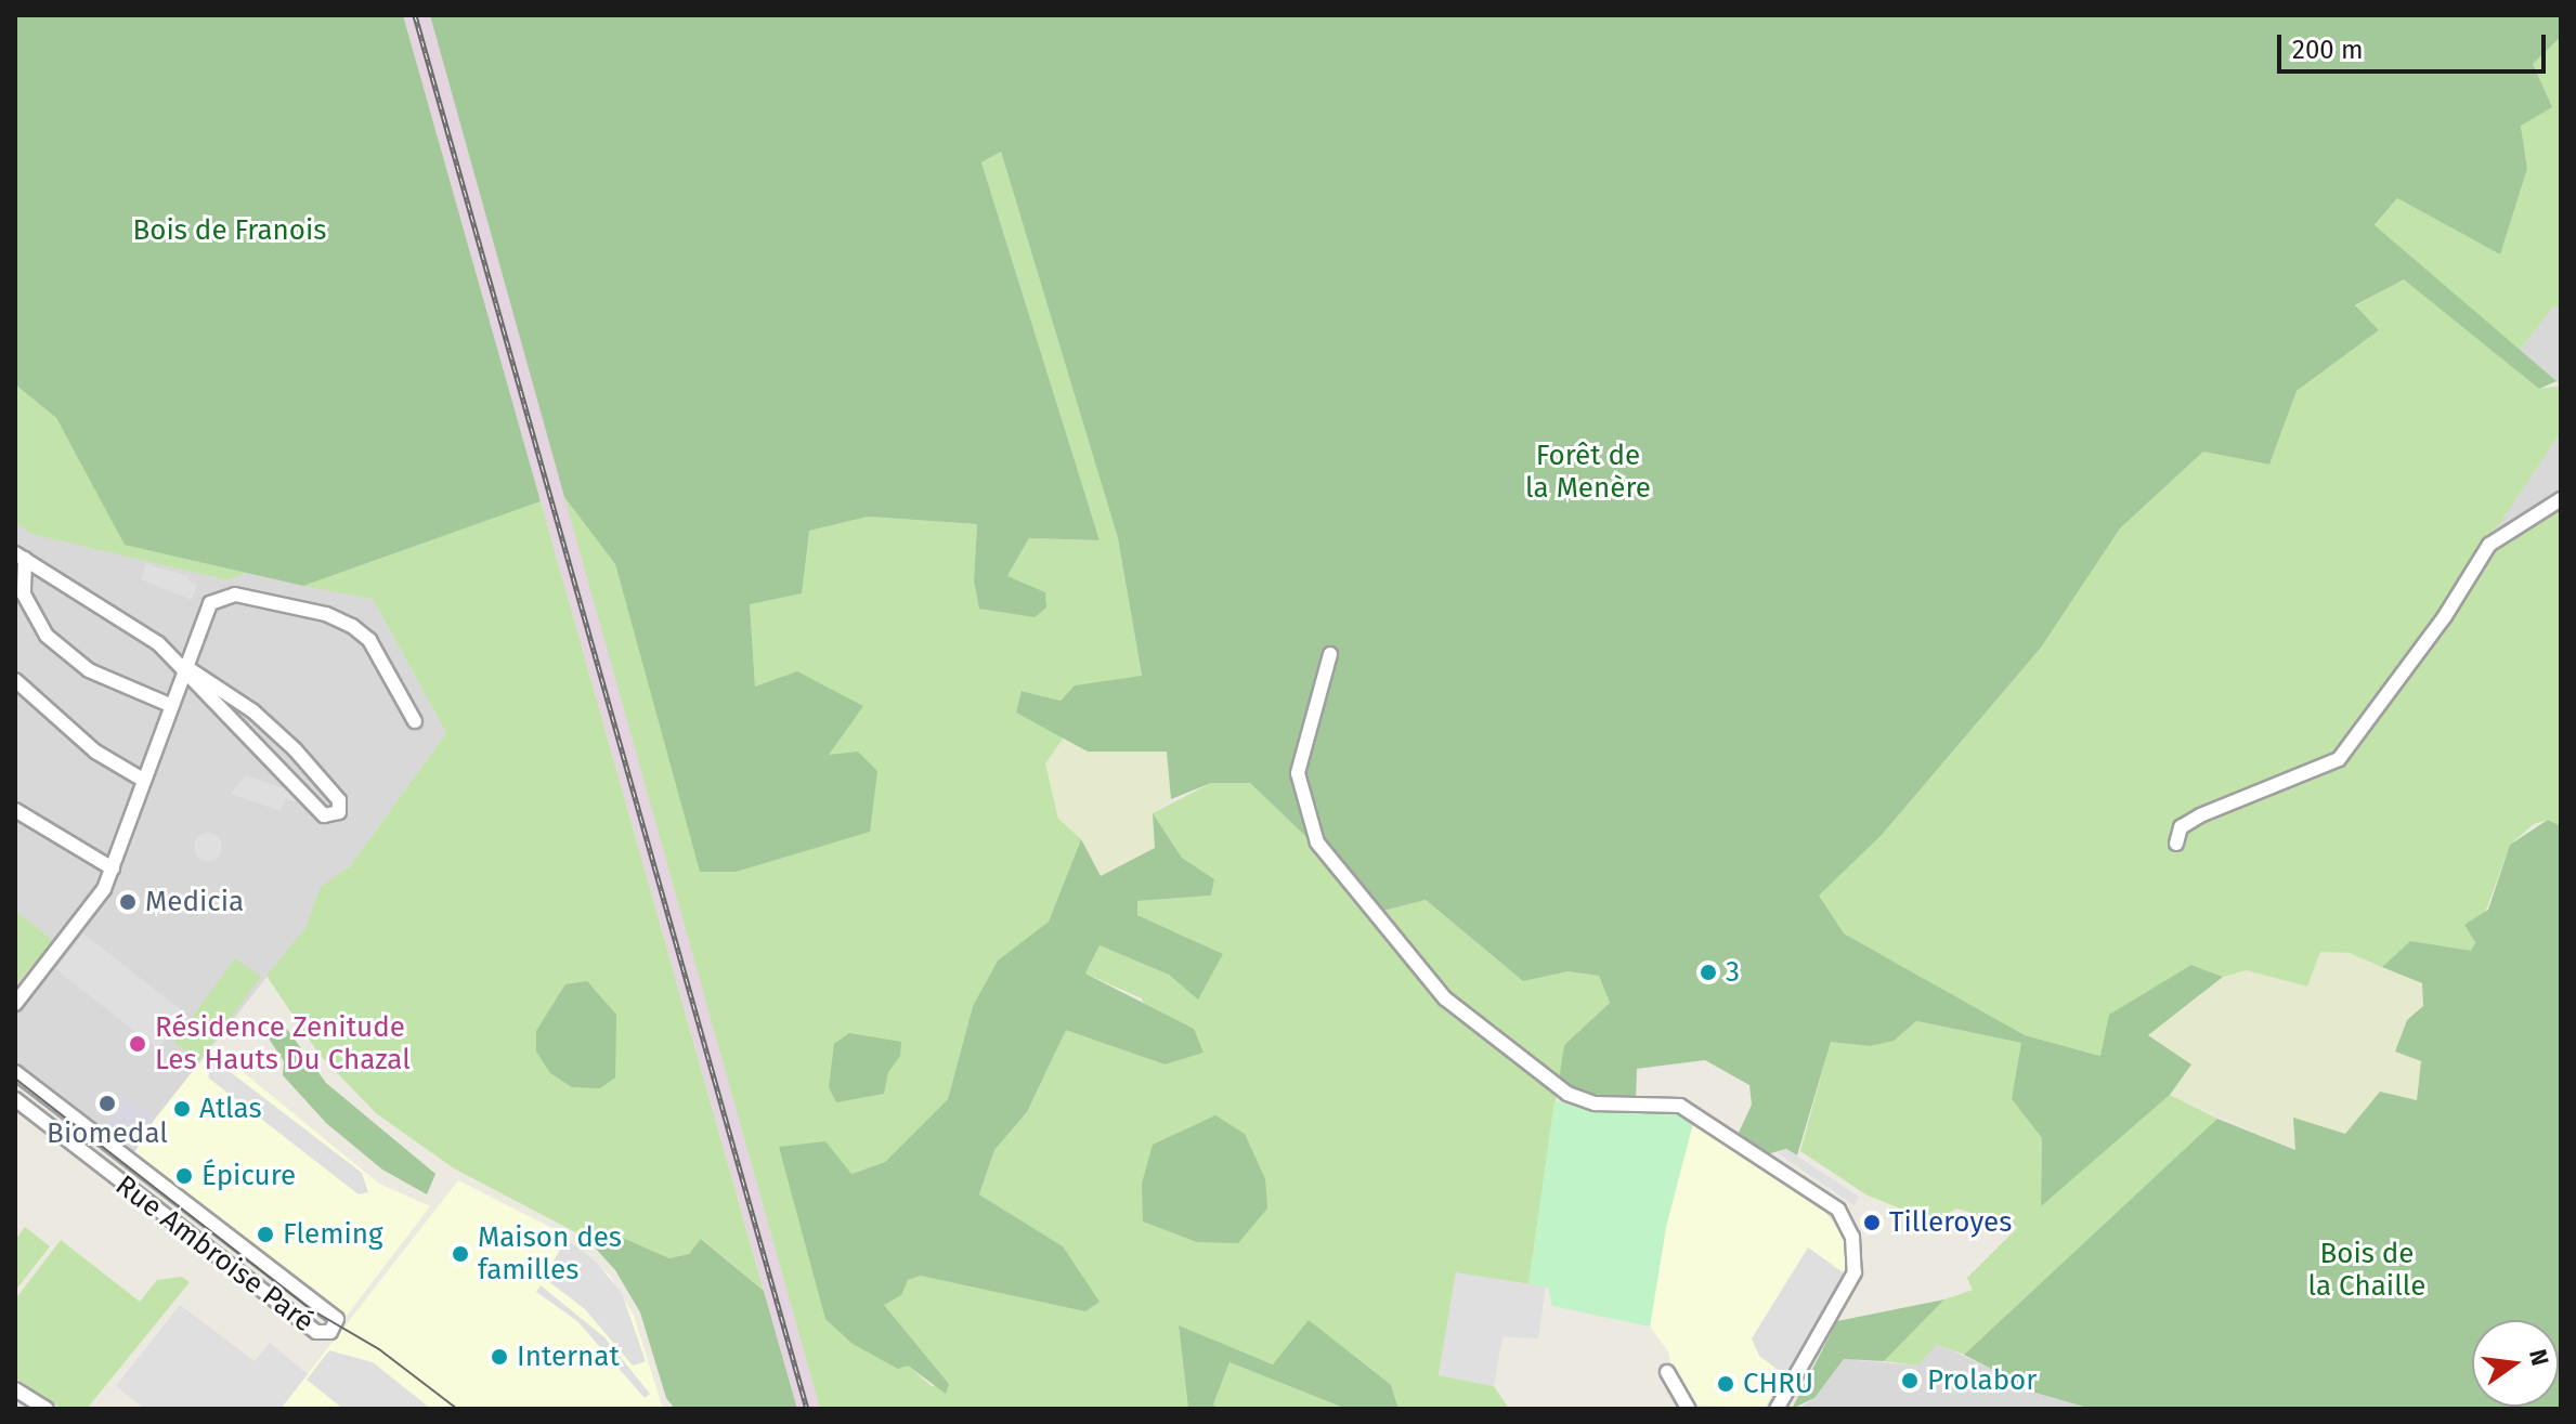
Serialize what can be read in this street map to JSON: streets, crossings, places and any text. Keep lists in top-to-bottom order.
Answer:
{
  "streets": {
    "street": ["Rue Ambroise Paré"]
  },
  "parks": ["Bois de Franois", "Forêt de la Menère", "Bois de la Chaille"],
  "places": [
    "Medicia",
    "3",
    "Résidence Zenitude Les Hauts Du Chazal",
    "Biomedal",
    "Atlas",
    "Épicure",
    "Tilleroyes",
    "Fleming",
    "Maison des familles",
    "Internat",
    "Prolabor",
    "CHRU"
  ],
  "scale_bar": "200 m",
  "north": "right"
}
